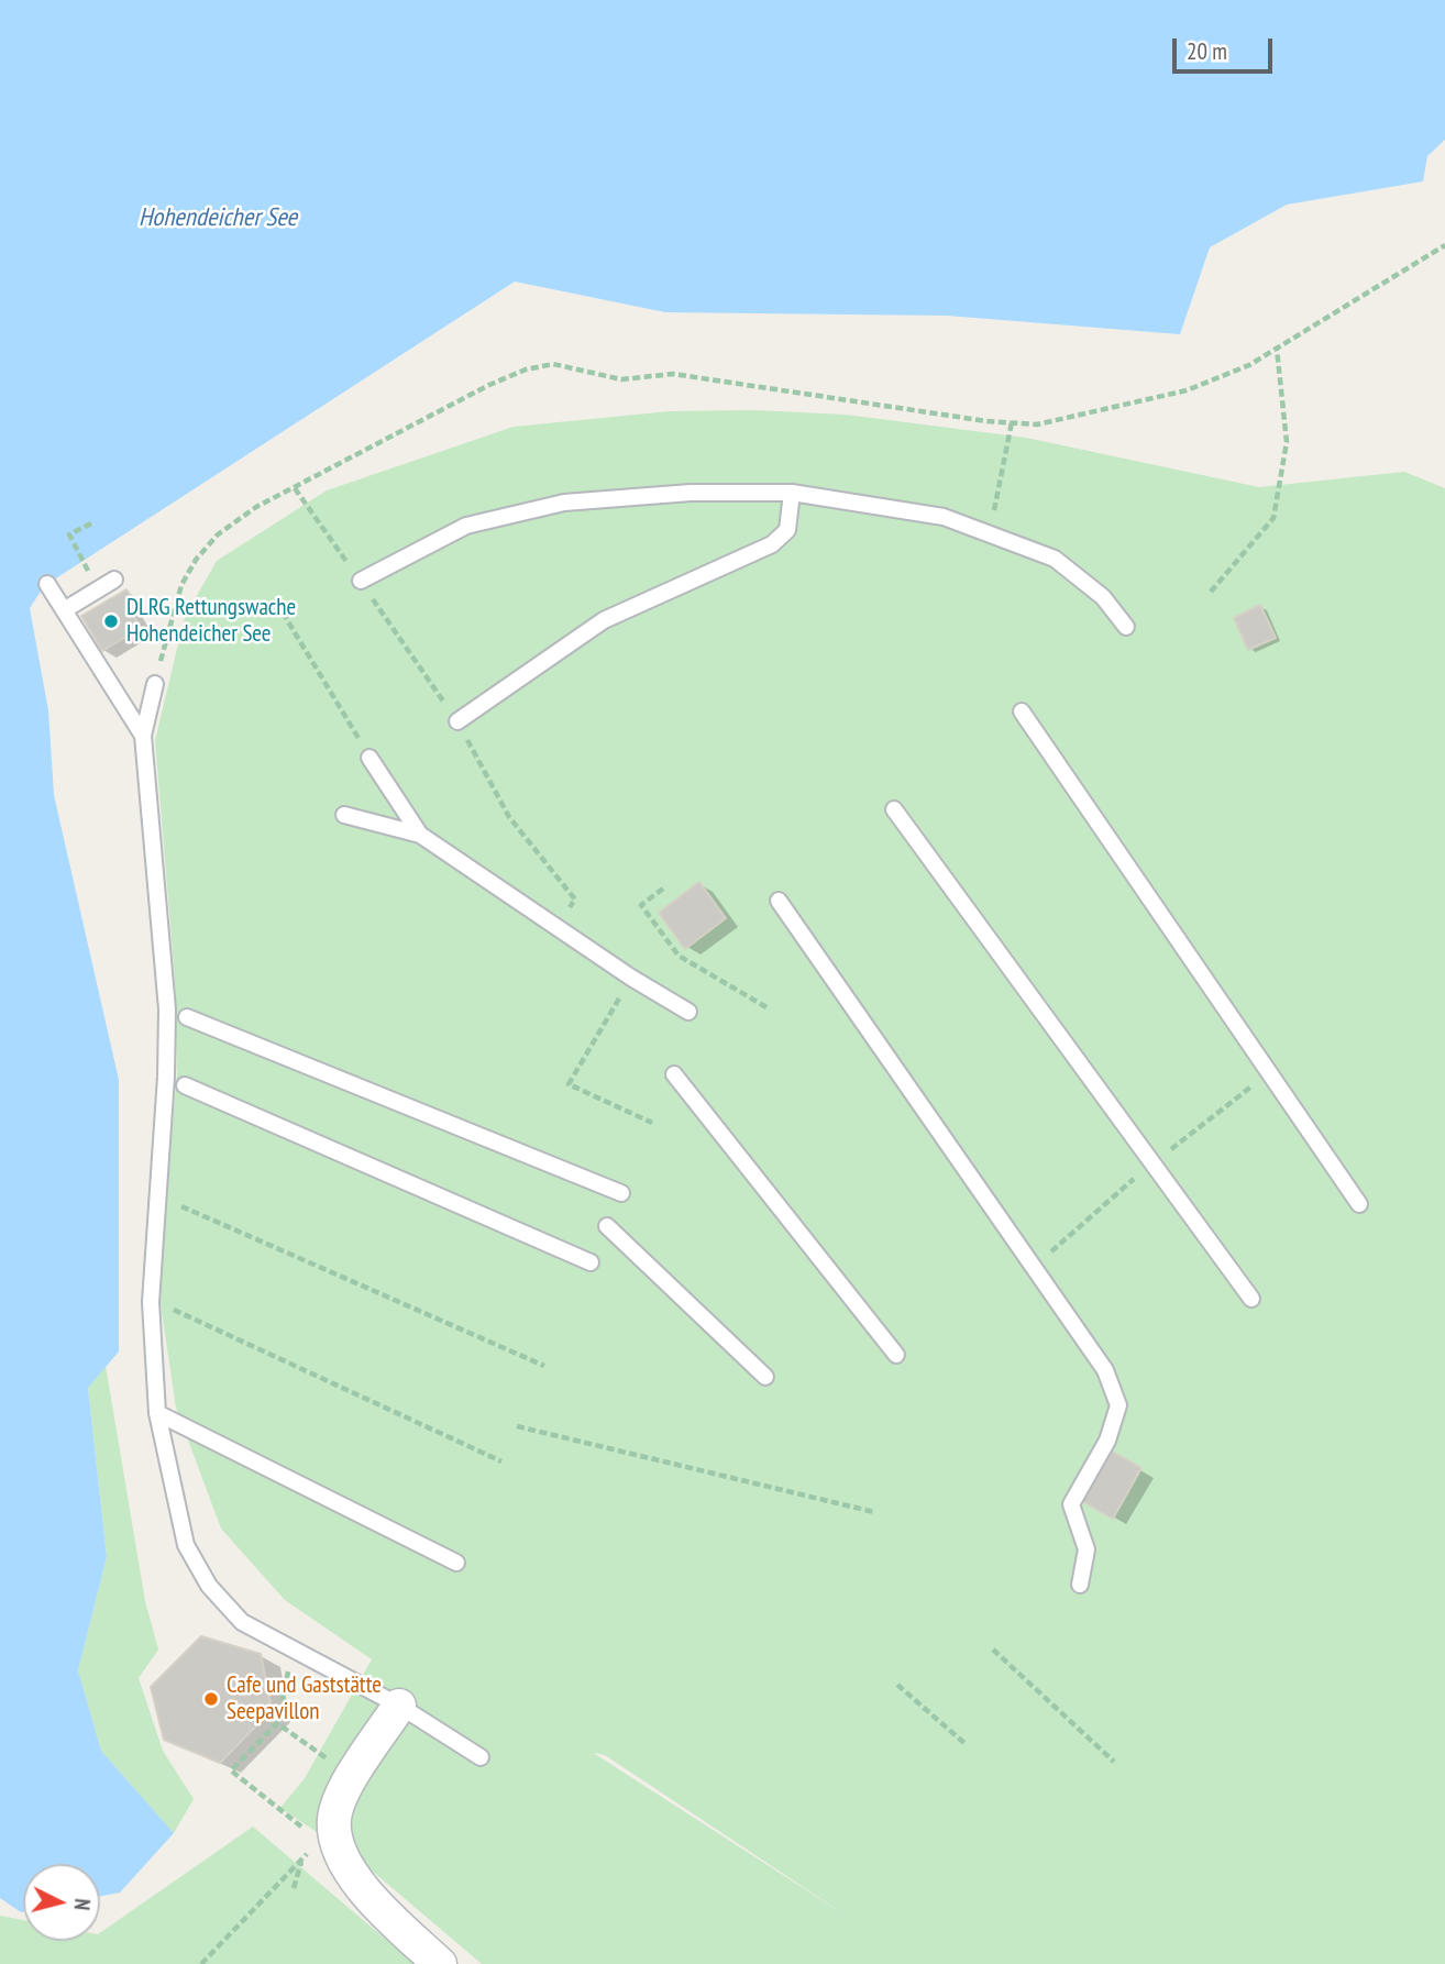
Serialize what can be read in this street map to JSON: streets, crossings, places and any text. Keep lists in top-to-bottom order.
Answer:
{
  "water": ["Hohendeicher See"],
  "places": ["DLRG Rettungswache Hohendeicher See", "Cafe und Gaststätte Seepavillon"],
  "scale_bar": "20 m",
  "north": "right"
}
